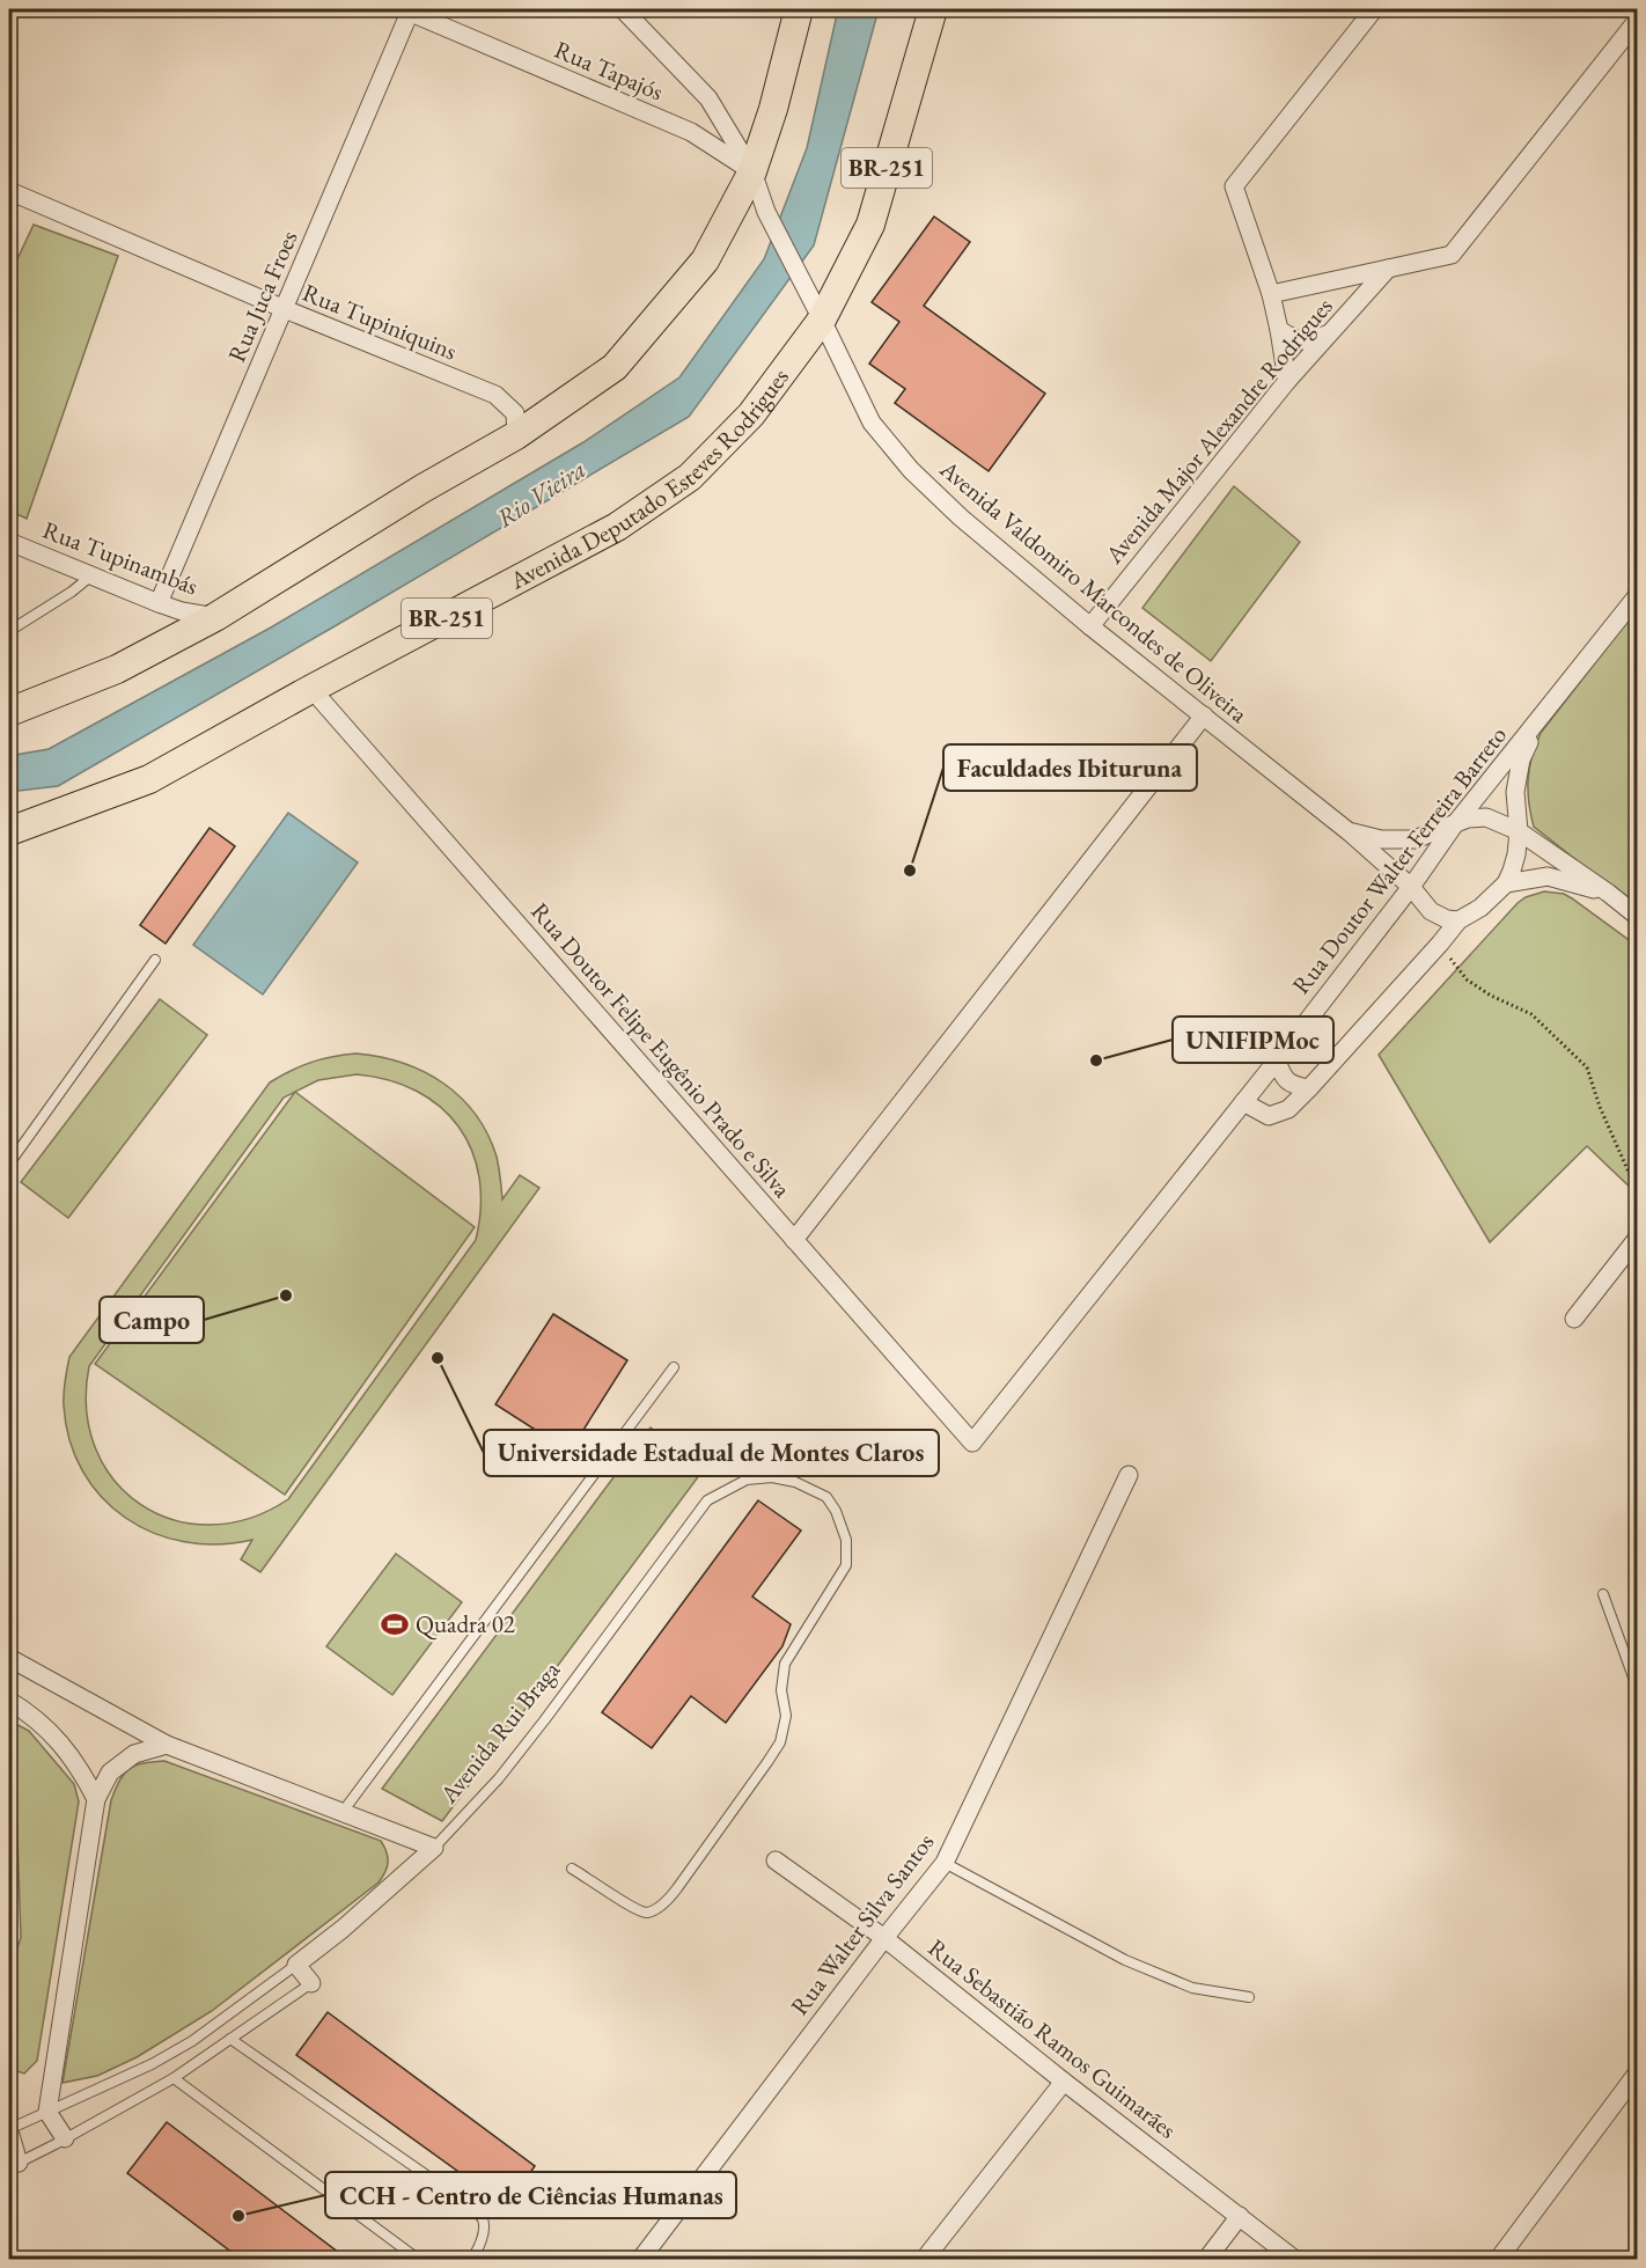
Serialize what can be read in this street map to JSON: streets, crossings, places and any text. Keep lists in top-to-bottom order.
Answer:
{
  "streets": {
    "main road": ["BR-251", "Avenida Deputado Esteves Rodrigues"],
    "street": [
      "Rua Tapajós",
      "Rua Juca Froes",
      "Rua Tupiniquins",
      "Avenida Major Alexandre Rodrigues",
      "Rua Tupinambás",
      "Avenida Valdomiro Marcondes de Oliveira",
      "Rua Doutor Walter Ferreira Barreto",
      "Rua Doutor Felipe Eugênio Prado e Silva",
      "Avenida Rui Braga",
      "Rua Walter Silva Santos",
      "Rua Sebastião Ramos Guimarães"
    ]
  },
  "crossings": [
    ["Rua Tapajós", "Rua Juca Froes"],
    ["Rua Tapajós", "Avenida Valdomiro Marcondes de Oliveira"],
    ["Rua Juca Froes", "Rua Tupiniquins"],
    ["Rua Juca Froes", "Rua Tupinambás"],
    ["Avenida Major Alexandre Rodrigues", "Avenida Valdomiro Marcondes de Oliveira"],
    ["Avenida Deputado Esteves Rodrigues", "Avenida Valdomiro Marcondes de Oliveira"],
    ["Avenida Deputado Esteves Rodrigues", "Rua Doutor Felipe Eugênio Prado e Silva"],
    ["Avenida Valdomiro Marcondes de Oliveira", "Rua Doutor Walter Ferreira Barreto"],
    ["Rua Doutor Walter Ferreira Barreto", "Rua Doutor Felipe Eugênio Prado e Silva"],
    ["Rua Walter Silva Santos", "Rua Sebastião Ramos Guimarães"]
  ],
  "water": ["Rio Vieira"],
  "places": {
    "other": [
      "Faculdades Ibituruna",
      "UNIFIPMoc",
      "Campo",
      "Universidade Estadual de Montes Claros",
      "CCH - Centro de Ciências Humanas"
    ],
    "sports": ["Quadra 02"]
  }
}
